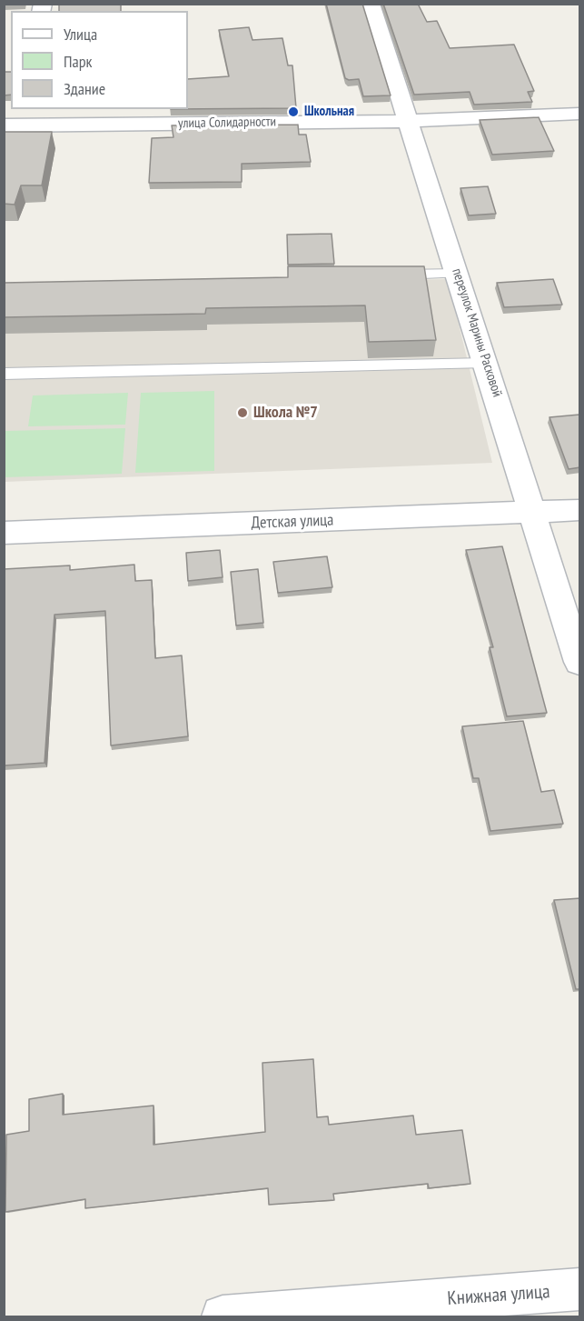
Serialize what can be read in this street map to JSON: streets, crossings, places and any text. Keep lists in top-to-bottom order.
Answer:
{
  "streets": {
    "street": [
      "улица Солидарности",
      "переулок Марины Расковой",
      "Детская улица",
      "Книжная улица"
    ]
  },
  "crossings": [
    ["улица Солидарности", "переулок Марины Расковой"],
    ["переулок Марины Расковой", "Детская улица"]
  ],
  "places": ["Школьная", "Школа №7"],
  "legend": ["Улица", "Парк", "Здание"]
}
